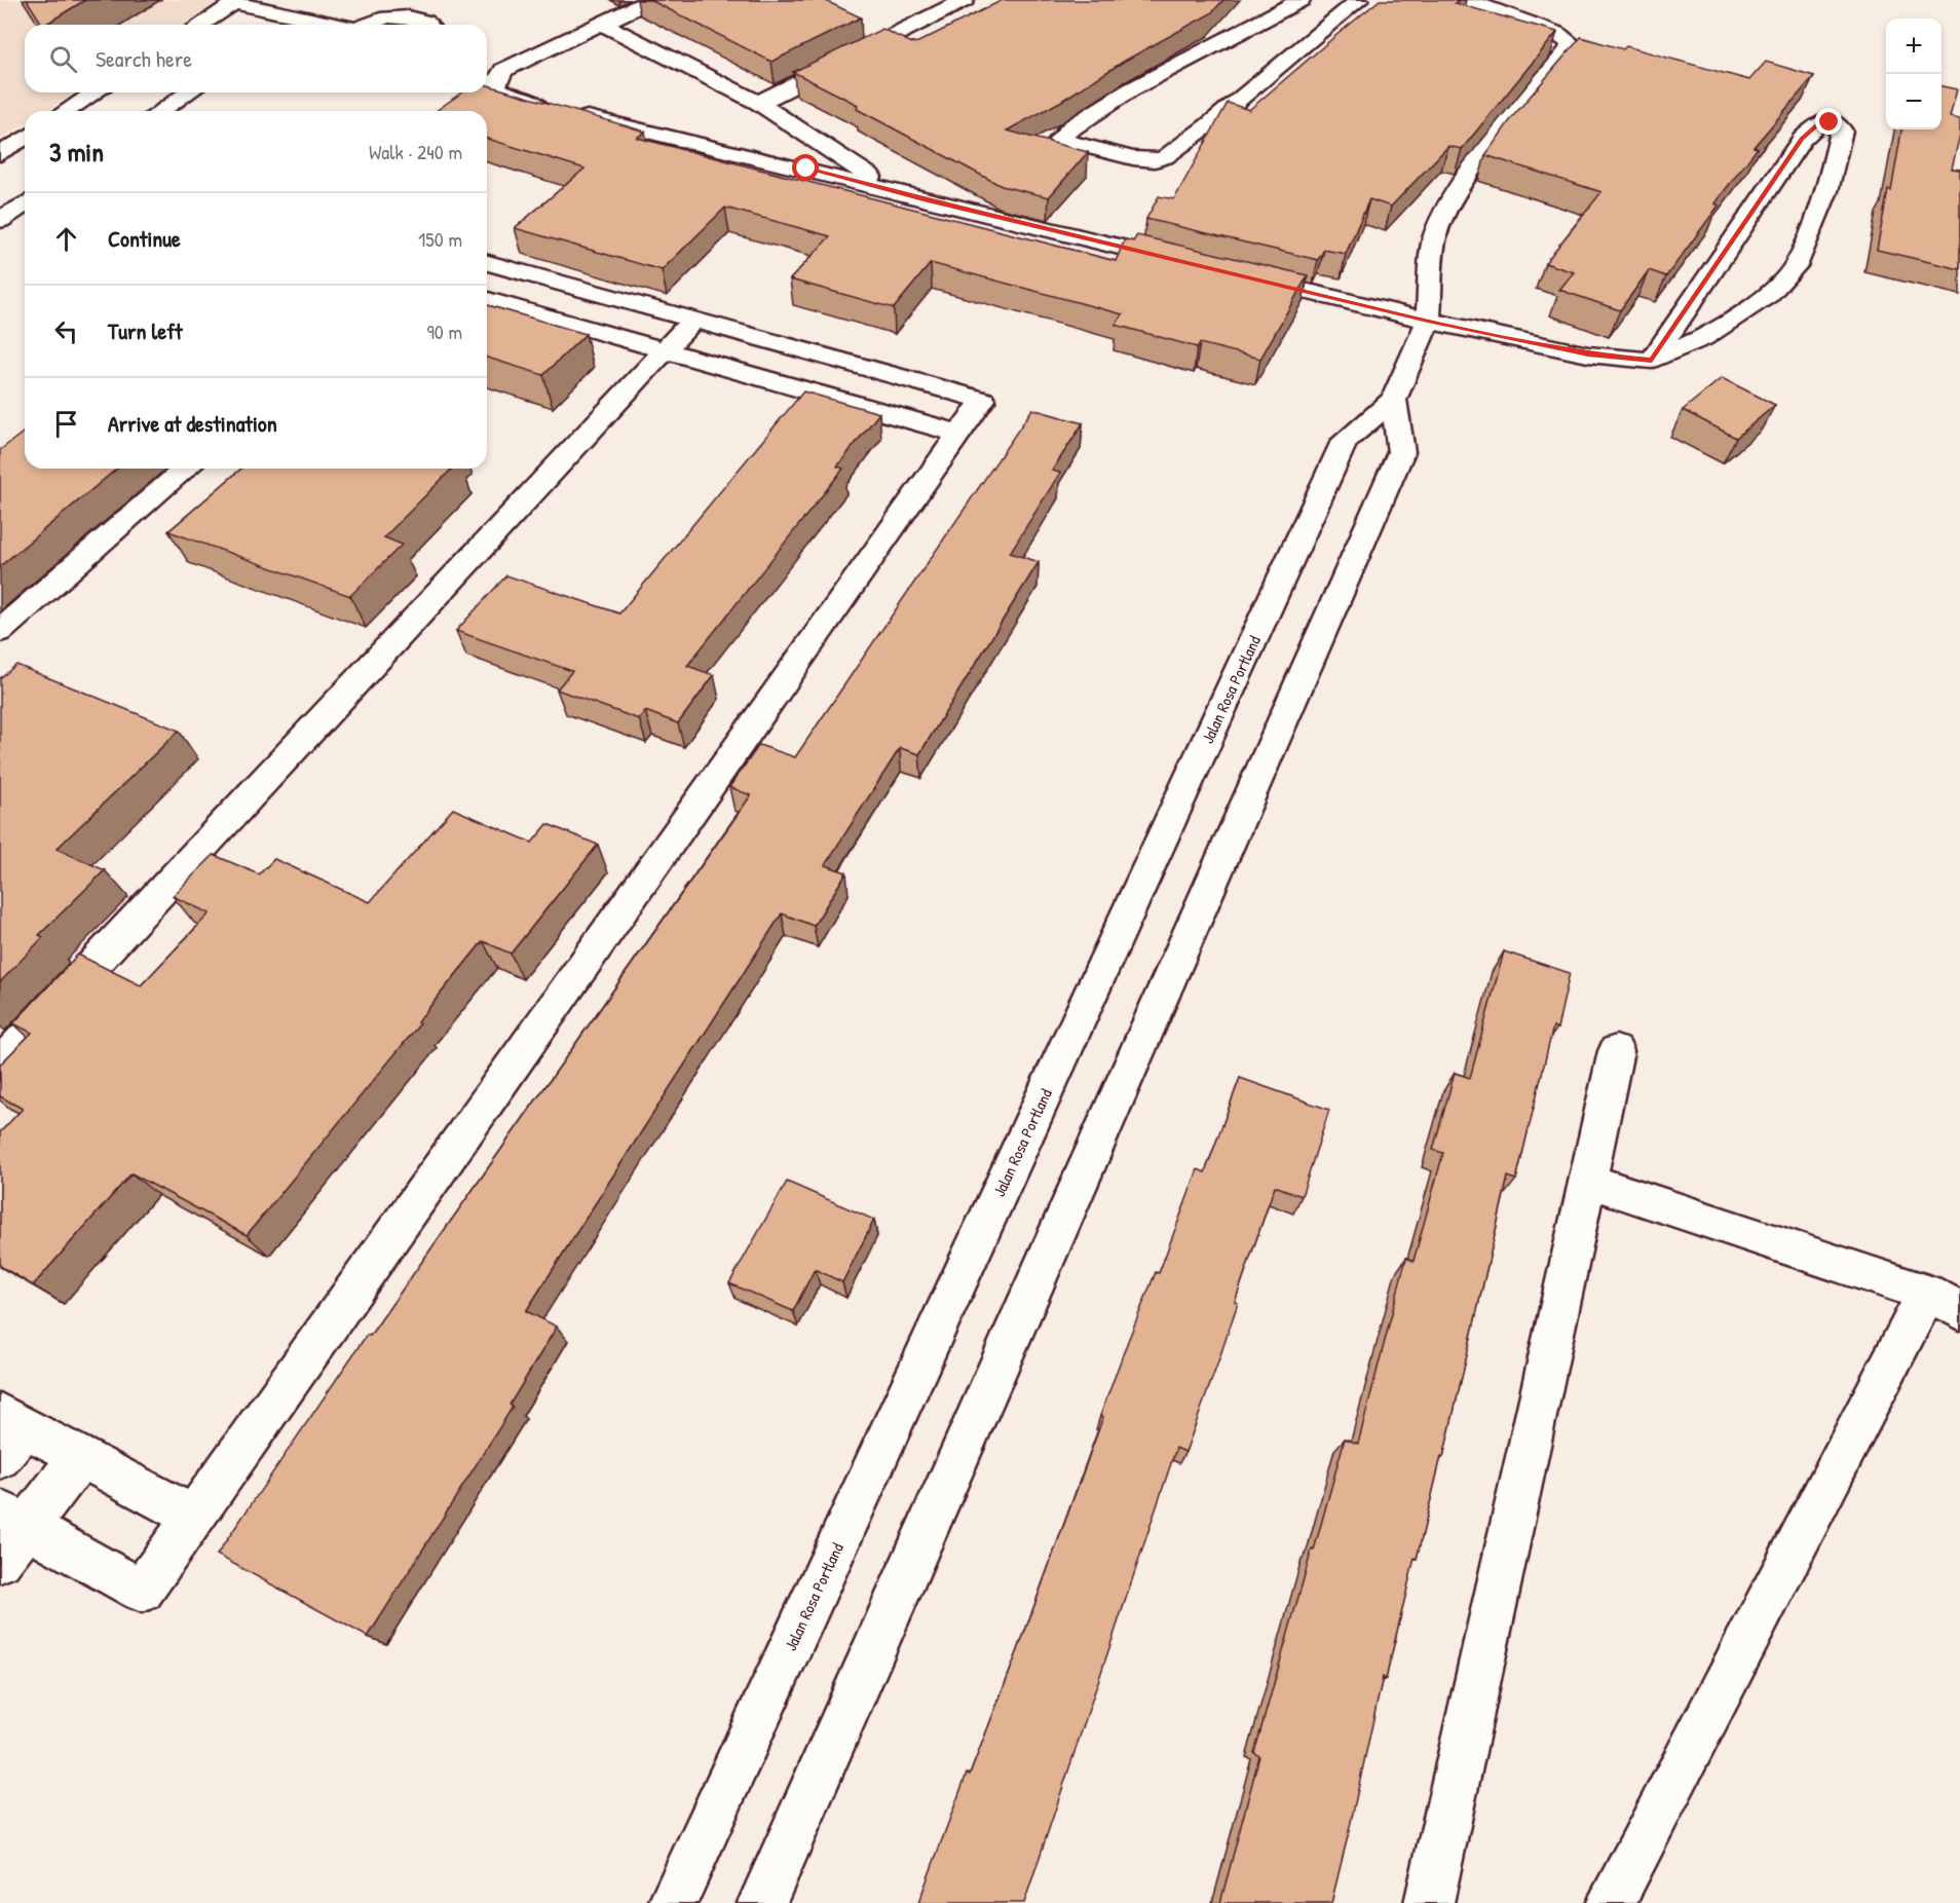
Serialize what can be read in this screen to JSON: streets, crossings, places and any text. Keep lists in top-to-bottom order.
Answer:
{
  "streets": {
    "street": ["Jalan Rosa Portland"]
  },
  "page": {
    "map_buttons": ["+", "−"],
    "search": "Search here",
    "heading": ["3 min", "Walk · 240 m"],
    "list": [
      ["Continue", "150 m"],
      ["Turn left", "90 m"],
      "Arrive at destination"
    ]
  }
}
